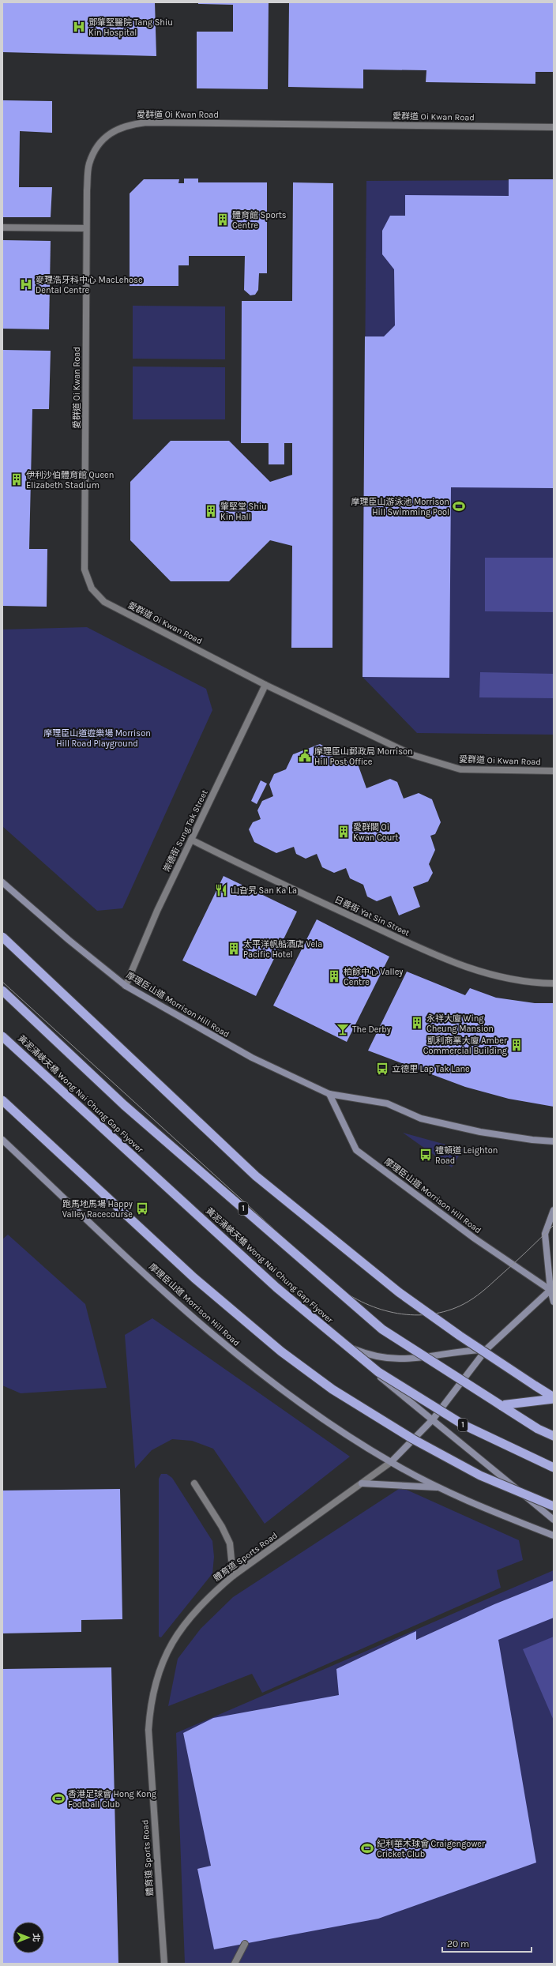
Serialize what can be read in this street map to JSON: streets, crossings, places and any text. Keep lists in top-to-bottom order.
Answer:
{
  "streets": {
    "highway": ["黃泥涌峽天橋 Wong Nai Chung Gap Flyover", "1"],
    "main road": ["摩理臣山道 Morrison Hill Road"],
    "street": [
      "愛群道 Oi Kwan Road",
      "崇德街 Sung Tak Street",
      "日善街 Yat Sin Street",
      "體育道 Sports Road"
    ]
  },
  "crossings": [
    ["愛群道 Oi Kwan Road", "崇德街 Sung Tak Street"],
    ["崇德街 Sung Tak Street", "日善街 Yat Sin Street"],
    ["崇德街 Sung Tak Street", "摩理臣山道 Morrison Hill Road"],
    ["摩理臣山道 Morrison Hill Road", "體育道 Sports Road"]
  ],
  "parks": ["摩理臣山道遊樂場 Morrison Hill Road Playground"],
  "places": {
    "hospital": ["鄧肇堅醫院 Tang Shiu Kin Hospital", "麥理浩牙科中心 MacLehose Dental Centre"],
    "building": [
      "體育館 Sports Centre",
      "伊利沙伯體育館 Queen Elizabeth Stadium",
      "肇堅堂 Shiu Kin Hall",
      "愛群閣 Oi Kwan Court",
      "太平洋帆船酒店 Vela Pacific Hotel",
      "柏餘中心 Valley Centre",
      "永祥大廈 Wing Cheung Mansion",
      "凱利商業大廈 Amber Commercial Building"
    ],
    "sports": ["摩理臣山游泳池 Morrison Hill Swimming Pool", "香港足球會 Hong Kong Football Club", "紀利華木球會 Craigengower Cricket Club"],
    "public building": ["摩理臣山郵政局 Morrison Hill Post Office"],
    "restaurant": ["山旮旯 San Ka La"],
    "bar": ["The Derby"],
    "bus stop": ["立德里 Lap Tak Lane", "禮頓道 Leighton Road", "跑馬地馬場 Happy Valley Racecourse"]
  },
  "scale_bar": "20 m",
  "north": "right"
}
